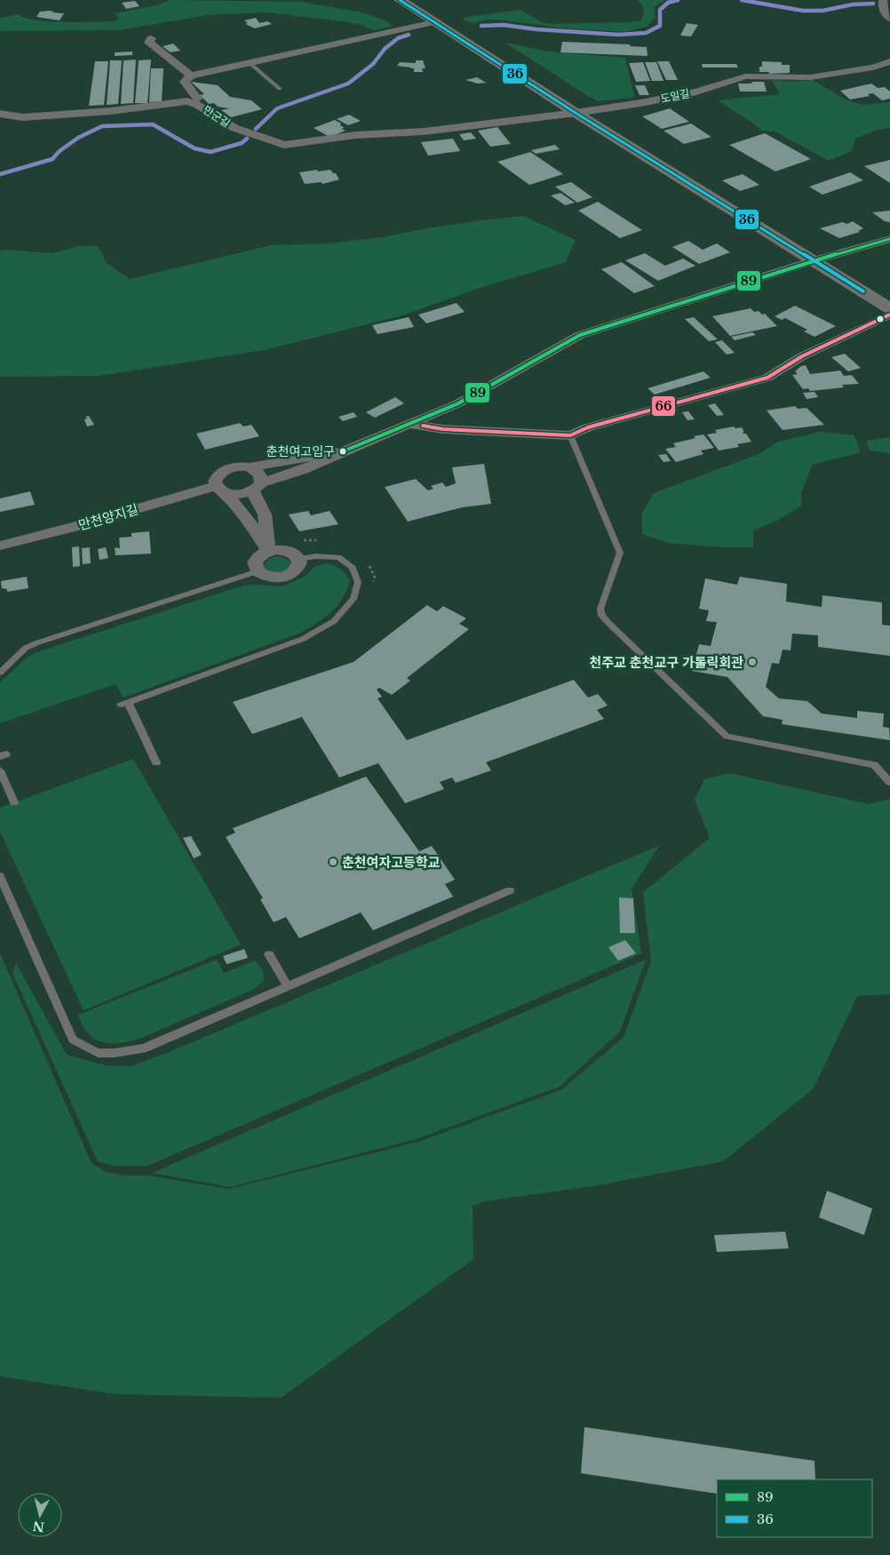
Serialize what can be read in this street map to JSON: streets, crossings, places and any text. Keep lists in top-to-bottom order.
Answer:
{
  "streets": {
    "street": ["도일길", "만군길", "만천양지길"]
  },
  "crossings": [
    ["도일길", "만군길"]
  ],
  "places": ["춘천여고입구", "천주교 춘천교구 가톨릭회관", "춘천여자고등학교"],
  "lines": ["transit line 36", "transit line 89", "transit line 66"],
  "legend": ["89", "36"],
  "north": "bottom"
}
